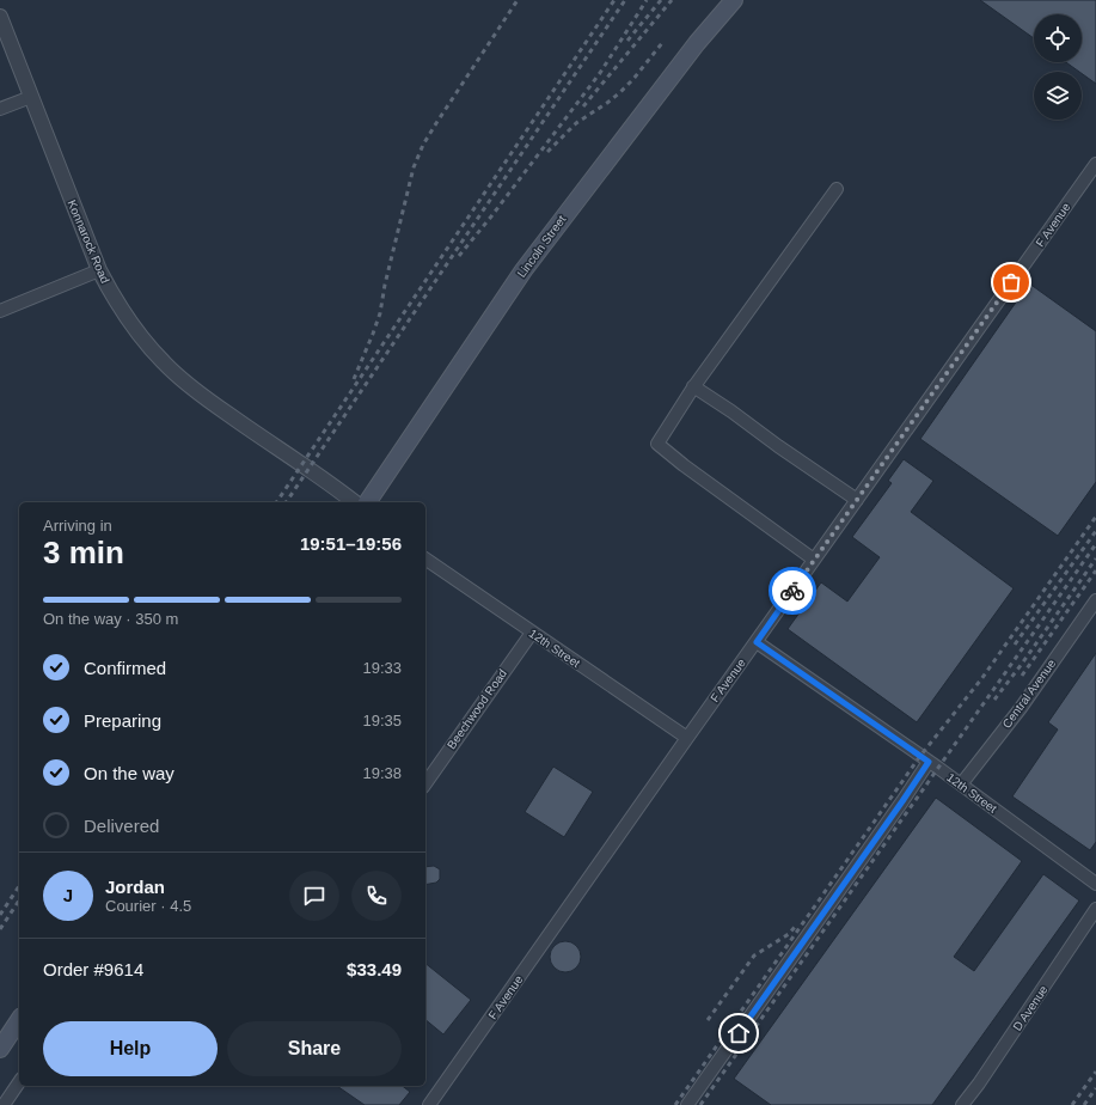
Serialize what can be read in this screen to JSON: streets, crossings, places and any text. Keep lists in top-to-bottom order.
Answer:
{
  "streets": {
    "main road": ["Lincoln Street"],
    "street": [
      "F Avenue",
      "Konnarock Road",
      "12th Street",
      "Central Avenue",
      "Beechwood Road",
      "D Avenue"
    ]
  },
  "crossings": [
    ["F Avenue", "12th Street"],
    ["12th Street", "Central Avenue"],
    ["12th Street", "Beechwood Road"]
  ],
  "page": {
    "heading": ["3 min", "Arriving in", "19:51–19:56"],
    "panel": [
      "Jordan",
      "Courier · 4.5",
      "Order #9614",
      "$33.49"
    ],
    "bar": "On the way · 350 m",
    "list": [
      ["Confirmed", "19:33"],
      ["Preparing", "19:35"],
      ["On the way", "19:38"],
      "Delivered"
    ],
    "round": "J",
    "buttons": ["Help", "Share"]
  }
}
